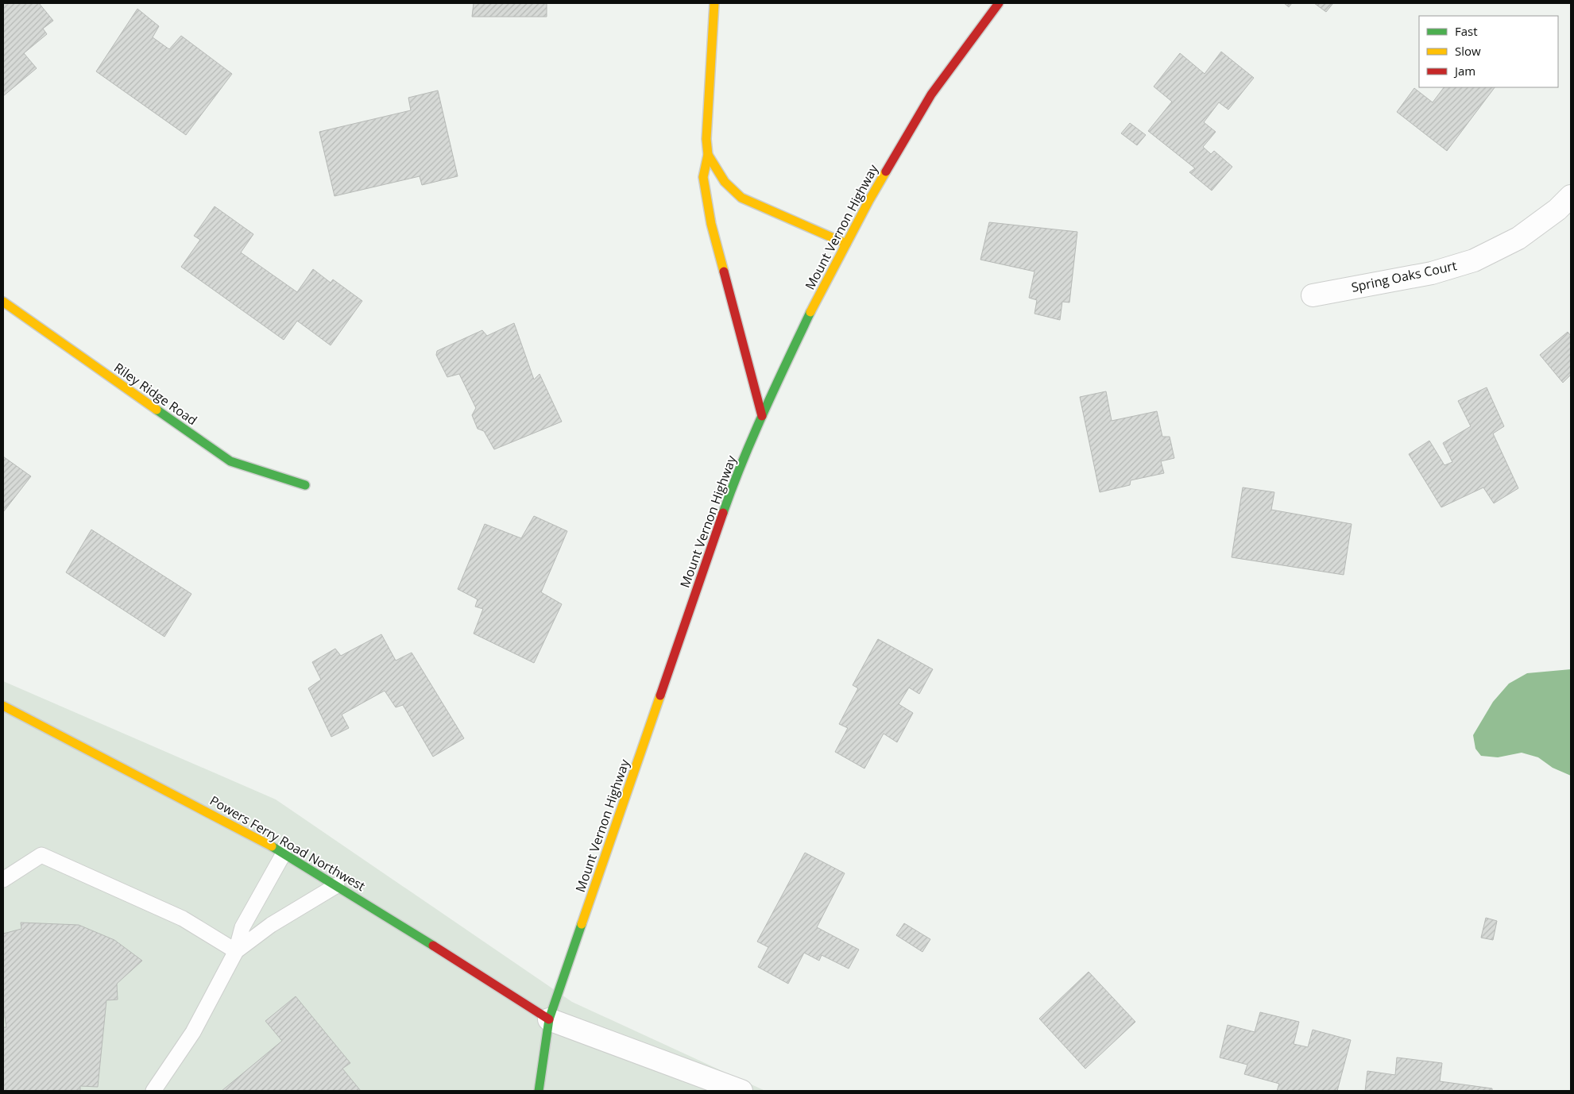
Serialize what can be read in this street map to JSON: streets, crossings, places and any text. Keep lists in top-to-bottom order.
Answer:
{
  "streets": {
    "street": [
      "Mount Vernon Highway",
      "Spring Oaks Court",
      "Riley Ridge Road",
      "Powers Ferry Road Northwest"
    ]
  },
  "crossings": [
    ["Mount Vernon Highway", "Powers Ferry Road Northwest"]
  ],
  "legend": ["Fast", "Slow", "Jam"]
}
